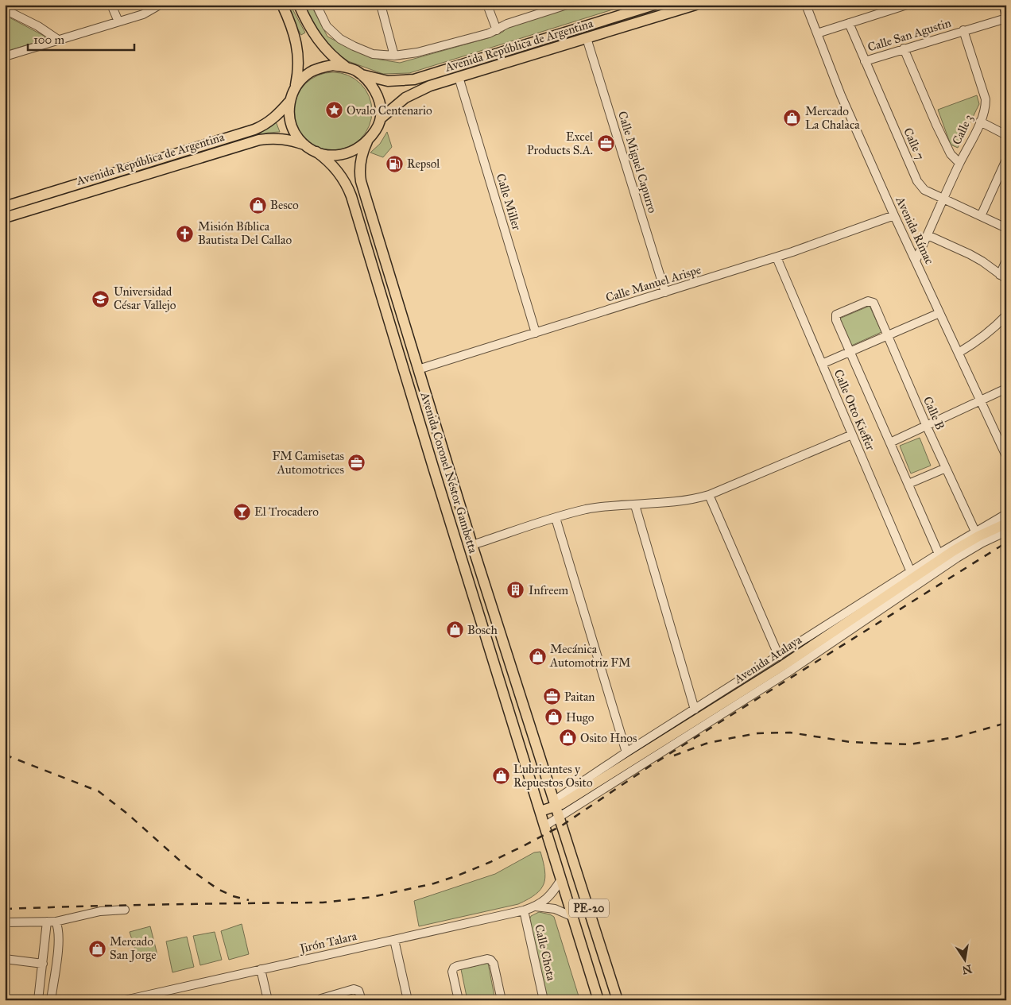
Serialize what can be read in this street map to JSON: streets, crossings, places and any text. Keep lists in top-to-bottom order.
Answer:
{
  "streets": {
    "main road": [
      "Avenida República de Argentina",
      "Avenida Coronel Néstor Gambetta",
      "Avenida Atalaya",
      "PE-20"
    ],
    "street": [
      "Calle San Agustin",
      "Calle 3",
      "Calle 7",
      "Calle Miguel Capurro",
      "Calle Miller",
      "Avenida Rímac",
      "Calle Manuel Arispe",
      "Calle Otto Kieffer",
      "Calle B",
      "Jirón Talara",
      "Calle Chota"
    ]
  },
  "crossings": [
    ["Calle San Agustin", "Calle 3"],
    ["Calle San Agustin", "Calle 7"],
    ["Avenida República de Argentina", "Calle Miguel Capurro"],
    ["Avenida República de Argentina", "Calle Miller"],
    ["Avenida República de Argentina", "Avenida Coronel Néstor Gambetta"],
    ["Calle 3", "Calle 7"],
    ["Calle 3", "Avenida Rímac"],
    ["Calle Miguel Capurro", "Calle Manuel Arispe"],
    ["Calle Miller", "Calle Manuel Arispe"],
    ["Avenida Rímac", "Calle Manuel Arispe"],
    ["Calle Manuel Arispe", "Calle Otto Kieffer"],
    ["Calle Manuel Arispe", "Avenida Coronel Néstor Gambetta"],
    ["Calle Otto Kieffer", "Avenida Atalaya"],
    ["Calle B", "Avenida Atalaya"],
    ["Avenida Coronel Néstor Gambetta", "Avenida Atalaya"],
    ["Avenida Coronel Néstor Gambetta", "PE-20"],
    ["Avenida Atalaya", "PE-20"],
    ["PE-20", "Jirón Talara"],
    ["Jirón Talara", "Calle Chota"]
  ],
  "places": {
    "place": ["Ovalo Centenario"],
    "shop": [
      "Mercado La Chalaca",
      "Besco",
      "Bosch",
      "Mecánica Automotriz FM",
      "Hugo",
      "Osito Hnos",
      "Lubricantes y Repuestos Osito",
      "Mercado San Jorge"
    ],
    "office": ["Excel Products S.A.", "FM Camisetas Automotrices", "Paitan"],
    "fuel station": ["Repsol"],
    "church": ["Misión Bíblica Bautista Del Callao"],
    "school or university": ["Universidad César Vallejo"],
    "bar": ["El Trocadero"],
    "building": ["Infreem"]
  },
  "scale_bar": "100 m",
  "north": "bottom"
}
